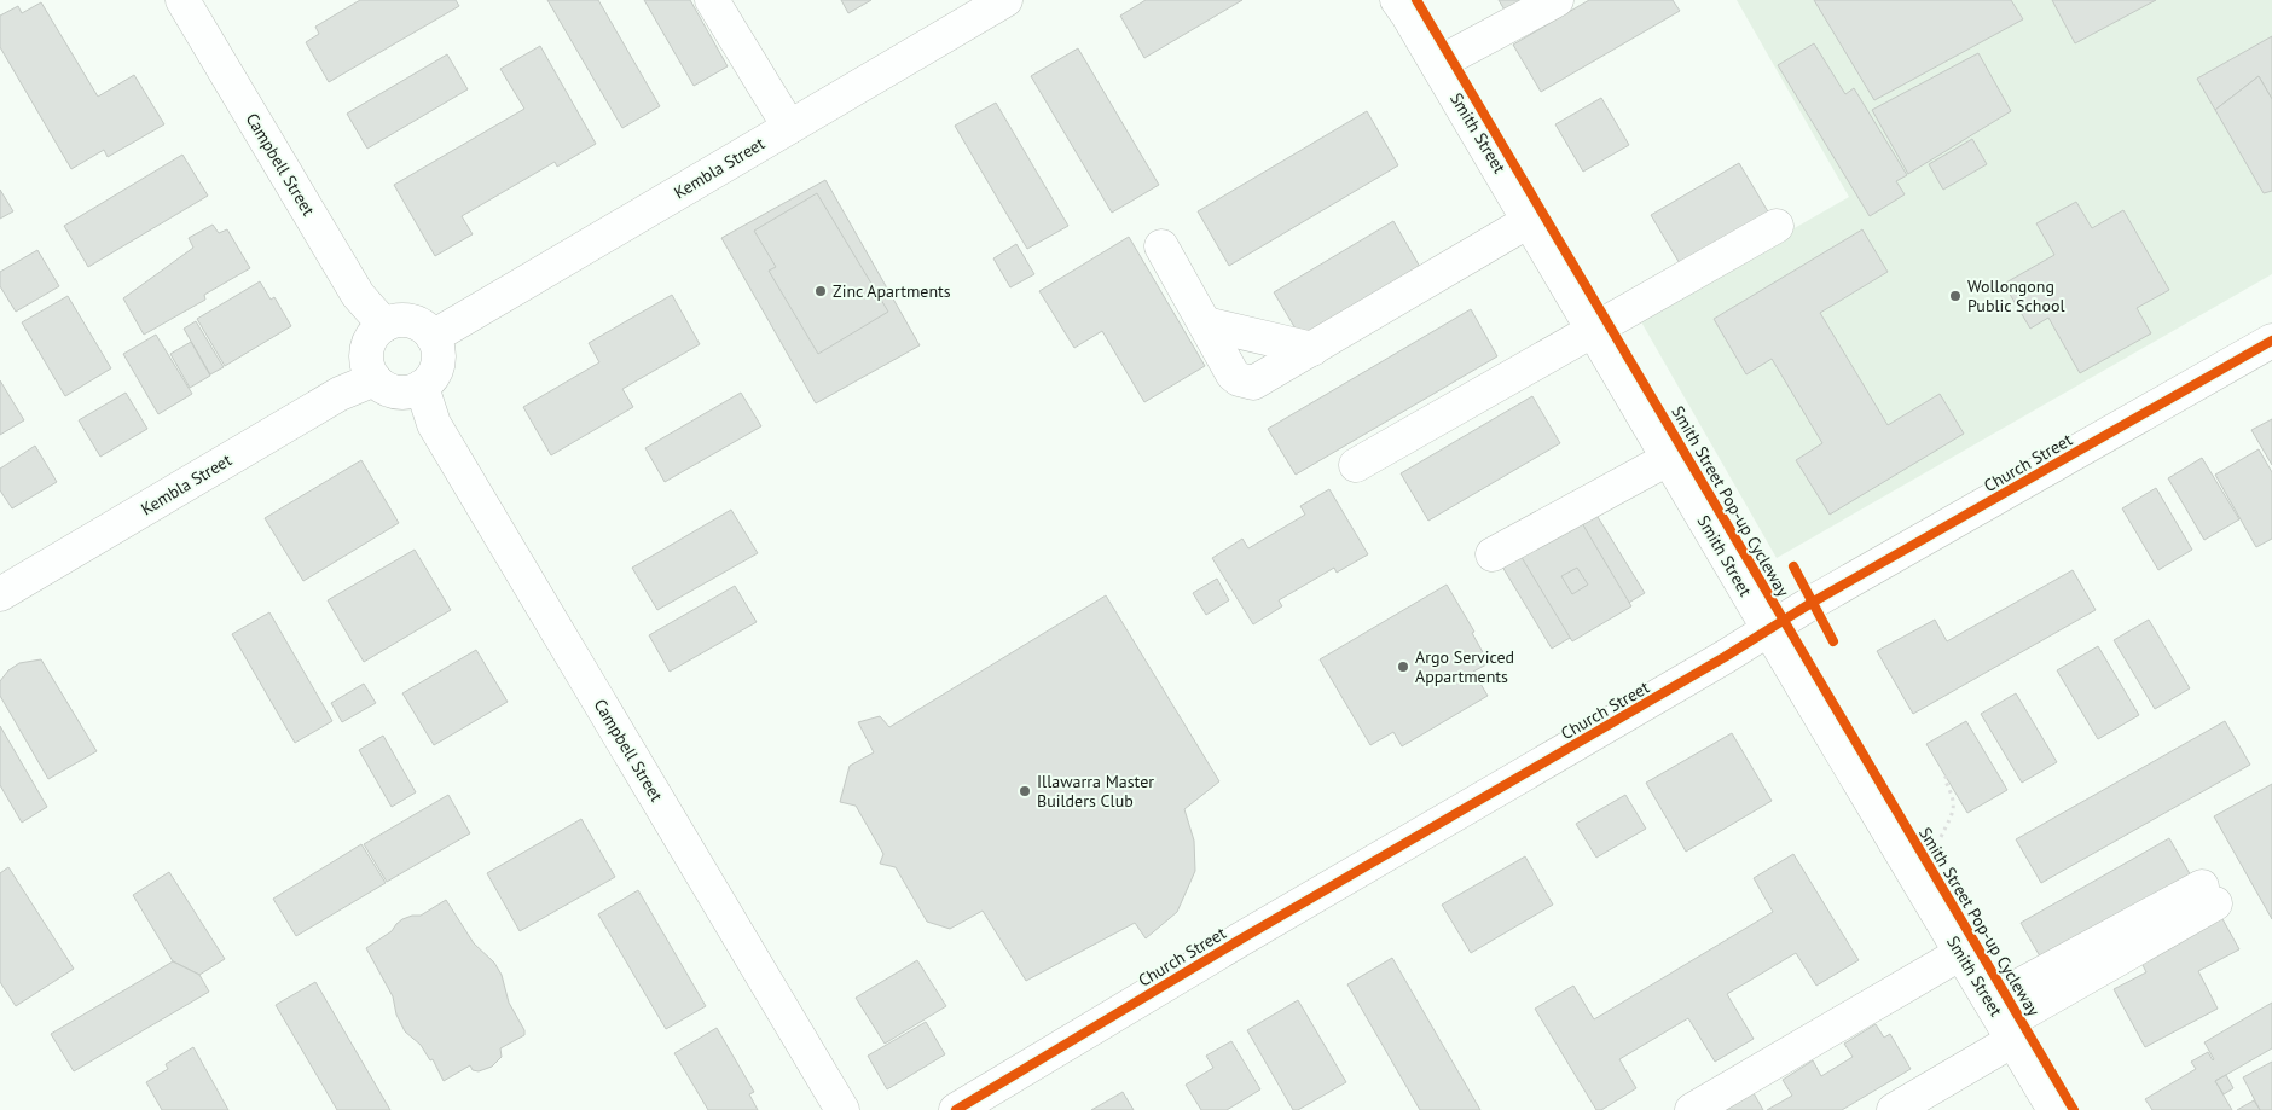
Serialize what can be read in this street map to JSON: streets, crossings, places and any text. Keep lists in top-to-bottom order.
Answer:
{
  "streets": {
    "street": [
      "Smith Street",
      "Campbell Street",
      "Kembla Street",
      "Church Street"
    ],
    "cycle path": ["Smith Street Pop-up Cycleway"]
  },
  "crossings": [
    ["Smith Street", "Church Street"],
    ["Campbell Street", "Kembla Street"]
  ],
  "places": [
    "Zinc Apartments",
    "Wollongong Public School",
    "Argo Serviced Appartments",
    "Illawarra Master Builders Club"
  ]
}
